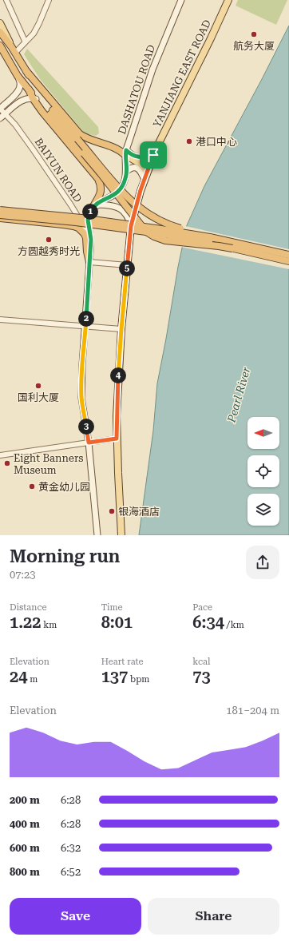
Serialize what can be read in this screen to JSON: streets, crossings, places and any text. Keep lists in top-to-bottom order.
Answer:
{
  "streets": {
    "main road": ["YANJIANG EAST ROAD", "DASHATOU ROAD"],
    "street": ["BAIYUN ROAD"]
  },
  "water": ["Pearl River"],
  "places": [
    "航务大厦",
    "港口中心",
    "方圆越秀时光",
    "国利大厦",
    "Eight Banners Museum",
    "黄金幼儿园",
    "银海酒店"
  ],
  "north": "left",
  "page": {
    "pins": [
      "1",
      "5",
      "2",
      "4",
      "3"
    ],
    "heading": ["Morning run", "07:23"],
    "stats": [
      ["Distance", "1.22 km"],
      ["Time", "8:01"],
      ["Pace", "6:34 /km"],
      ["Elevation", "24 m"],
      ["Heart rate", "137 bpm"],
      ["kcal", "73"]
    ],
    "chart": ["Elevation", "181–204 m"],
    "list": [
      {
        "name": "200 m",
        "note": "6:28"
      },
      {
        "name": "400 m",
        "note": "6:28"
      },
      {
        "name": "600 m",
        "note": "6:32"
      },
      {
        "name": "800 m",
        "note": "6:52"
      }
    ],
    "buttons": ["Save", "Share"]
  }
}
